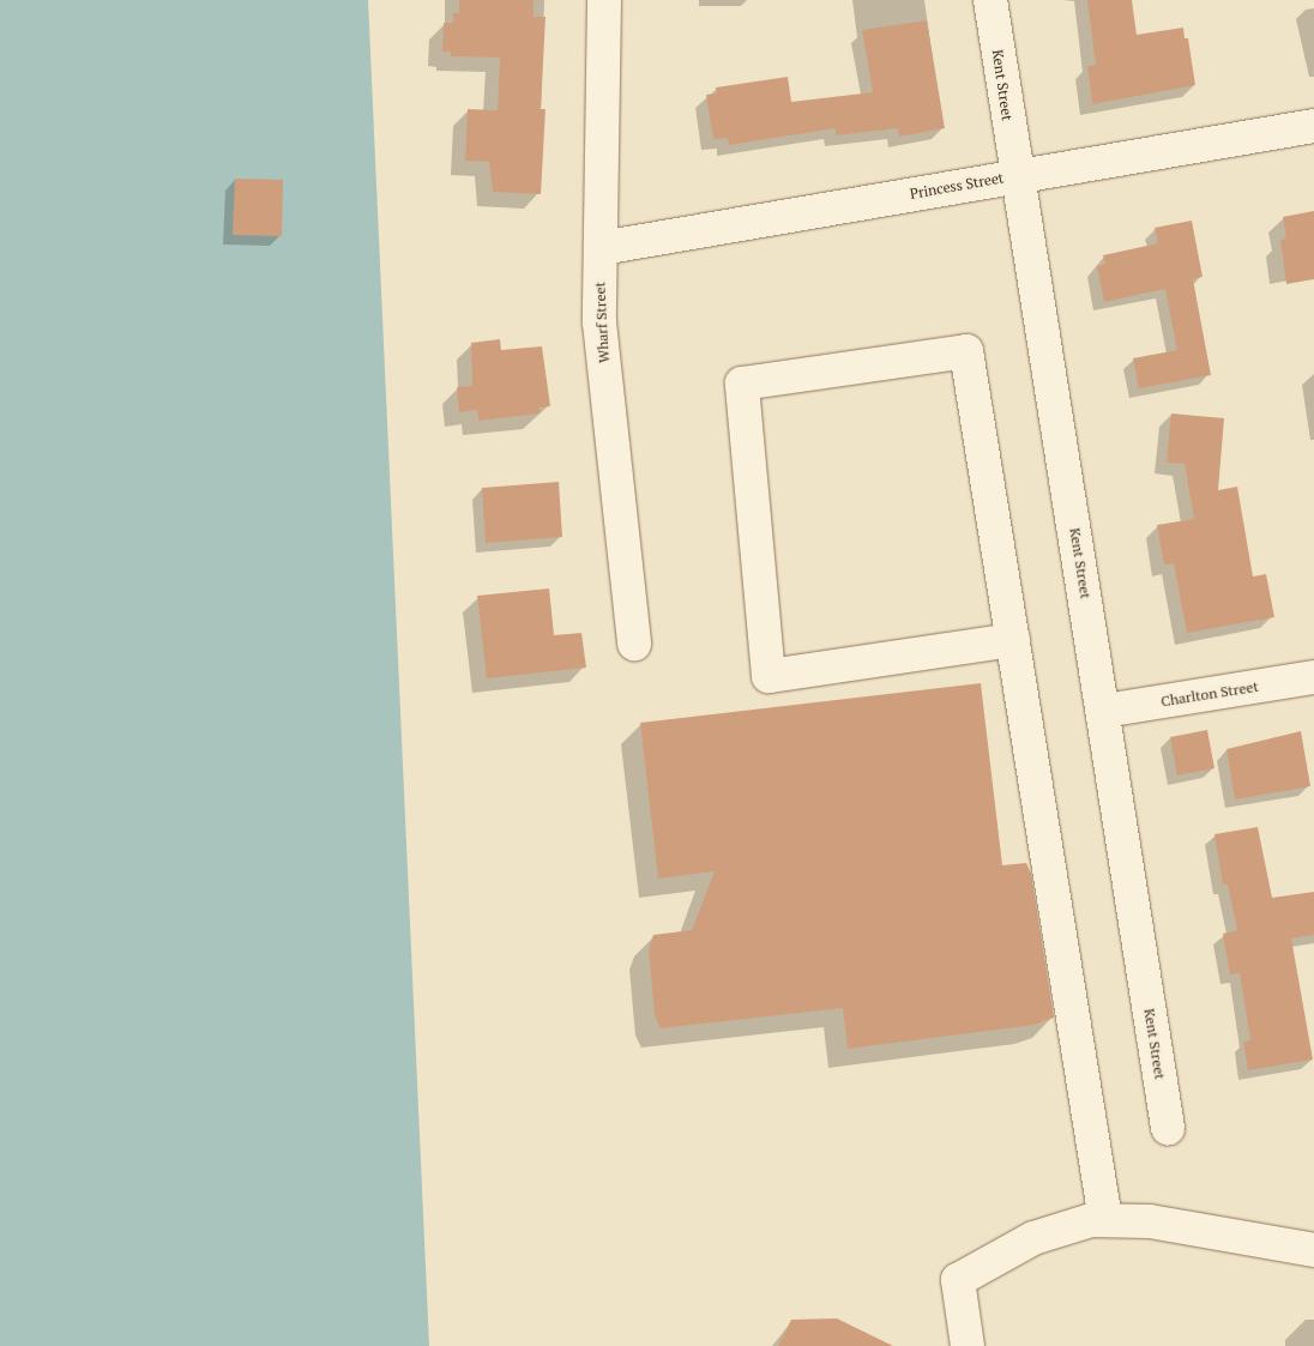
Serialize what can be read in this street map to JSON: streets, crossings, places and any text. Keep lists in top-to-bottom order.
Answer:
{
  "streets": {
    "street": [
      "Kent Street",
      "Princess Street",
      "Wharf Street",
      "Charlton Street"
    ]
  },
  "crossings": [
    ["Kent Street", "Princess Street"],
    ["Kent Street", "Charlton Street"],
    ["Princess Street", "Wharf Street"]
  ]
}
